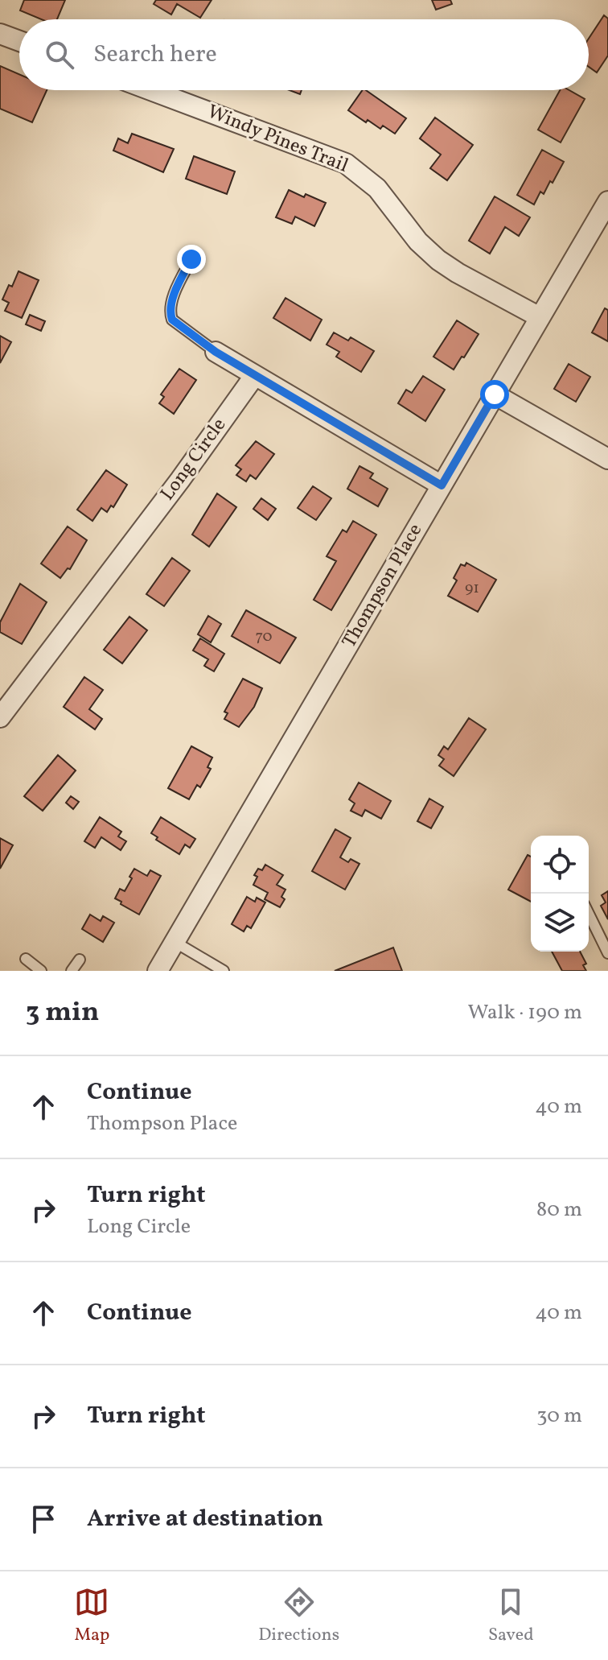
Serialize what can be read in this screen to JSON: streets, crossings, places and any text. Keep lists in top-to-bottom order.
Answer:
{
  "streets": {
    "street": ["Windy Pines Trail", "Long Circle", "Thompson Place"]
  },
  "crossings": [
    ["Windy Pines Trail", "Thompson Place"]
  ],
  "house_numbers": ["91", "70"],
  "page": {
    "search": "Search here",
    "heading": ["3 min", "Walk · 190 m"],
    "list": [
      ["Continue", "Thompson Place", "40 m"],
      ["Turn right", "Long Circle", "80 m"],
      ["Continue", "40 m"],
      ["Turn right", "30 m"],
      "Arrive at destination"
    ],
    "nav": ["Map", "Directions", "Saved"]
  }
}
